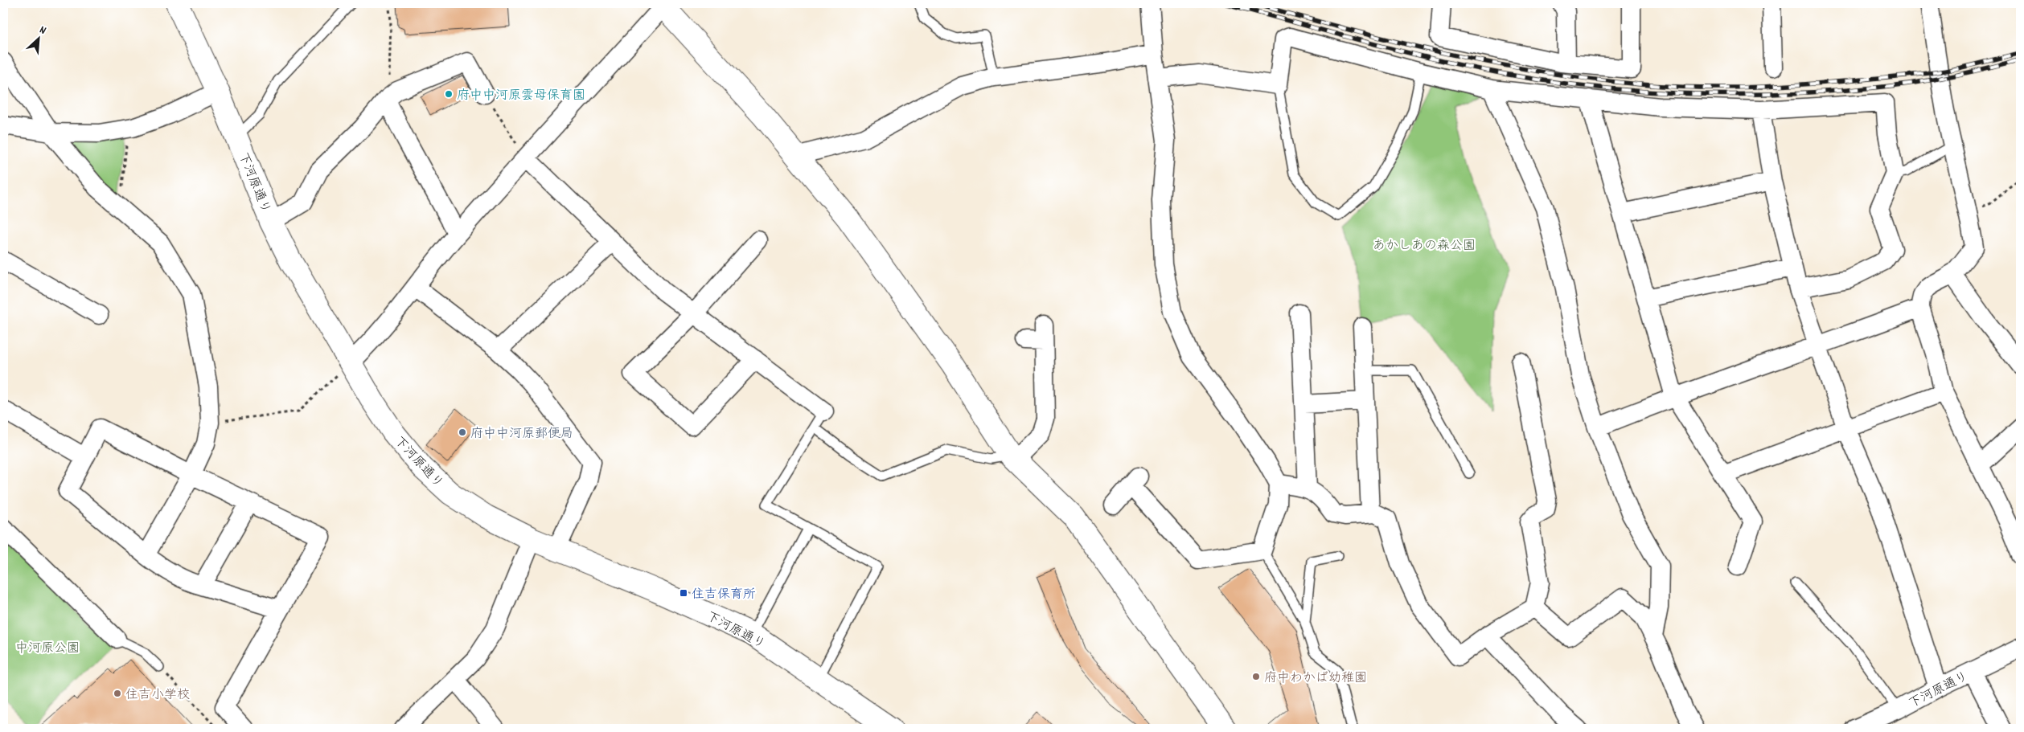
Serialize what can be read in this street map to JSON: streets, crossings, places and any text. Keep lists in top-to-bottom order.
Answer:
{
  "streets": {
    "street": ["下河原通り"]
  },
  "parks": ["あかしあの森公園", "中河原公園"],
  "places": {
    "other": [
      "府中中河原雲母保育園",
      "府中中河原郵便局",
      "府中わかば幼稚園",
      "住吉小学校"
    ],
    "transit": ["住吉保育所"]
  },
  "north": "top right"
}
